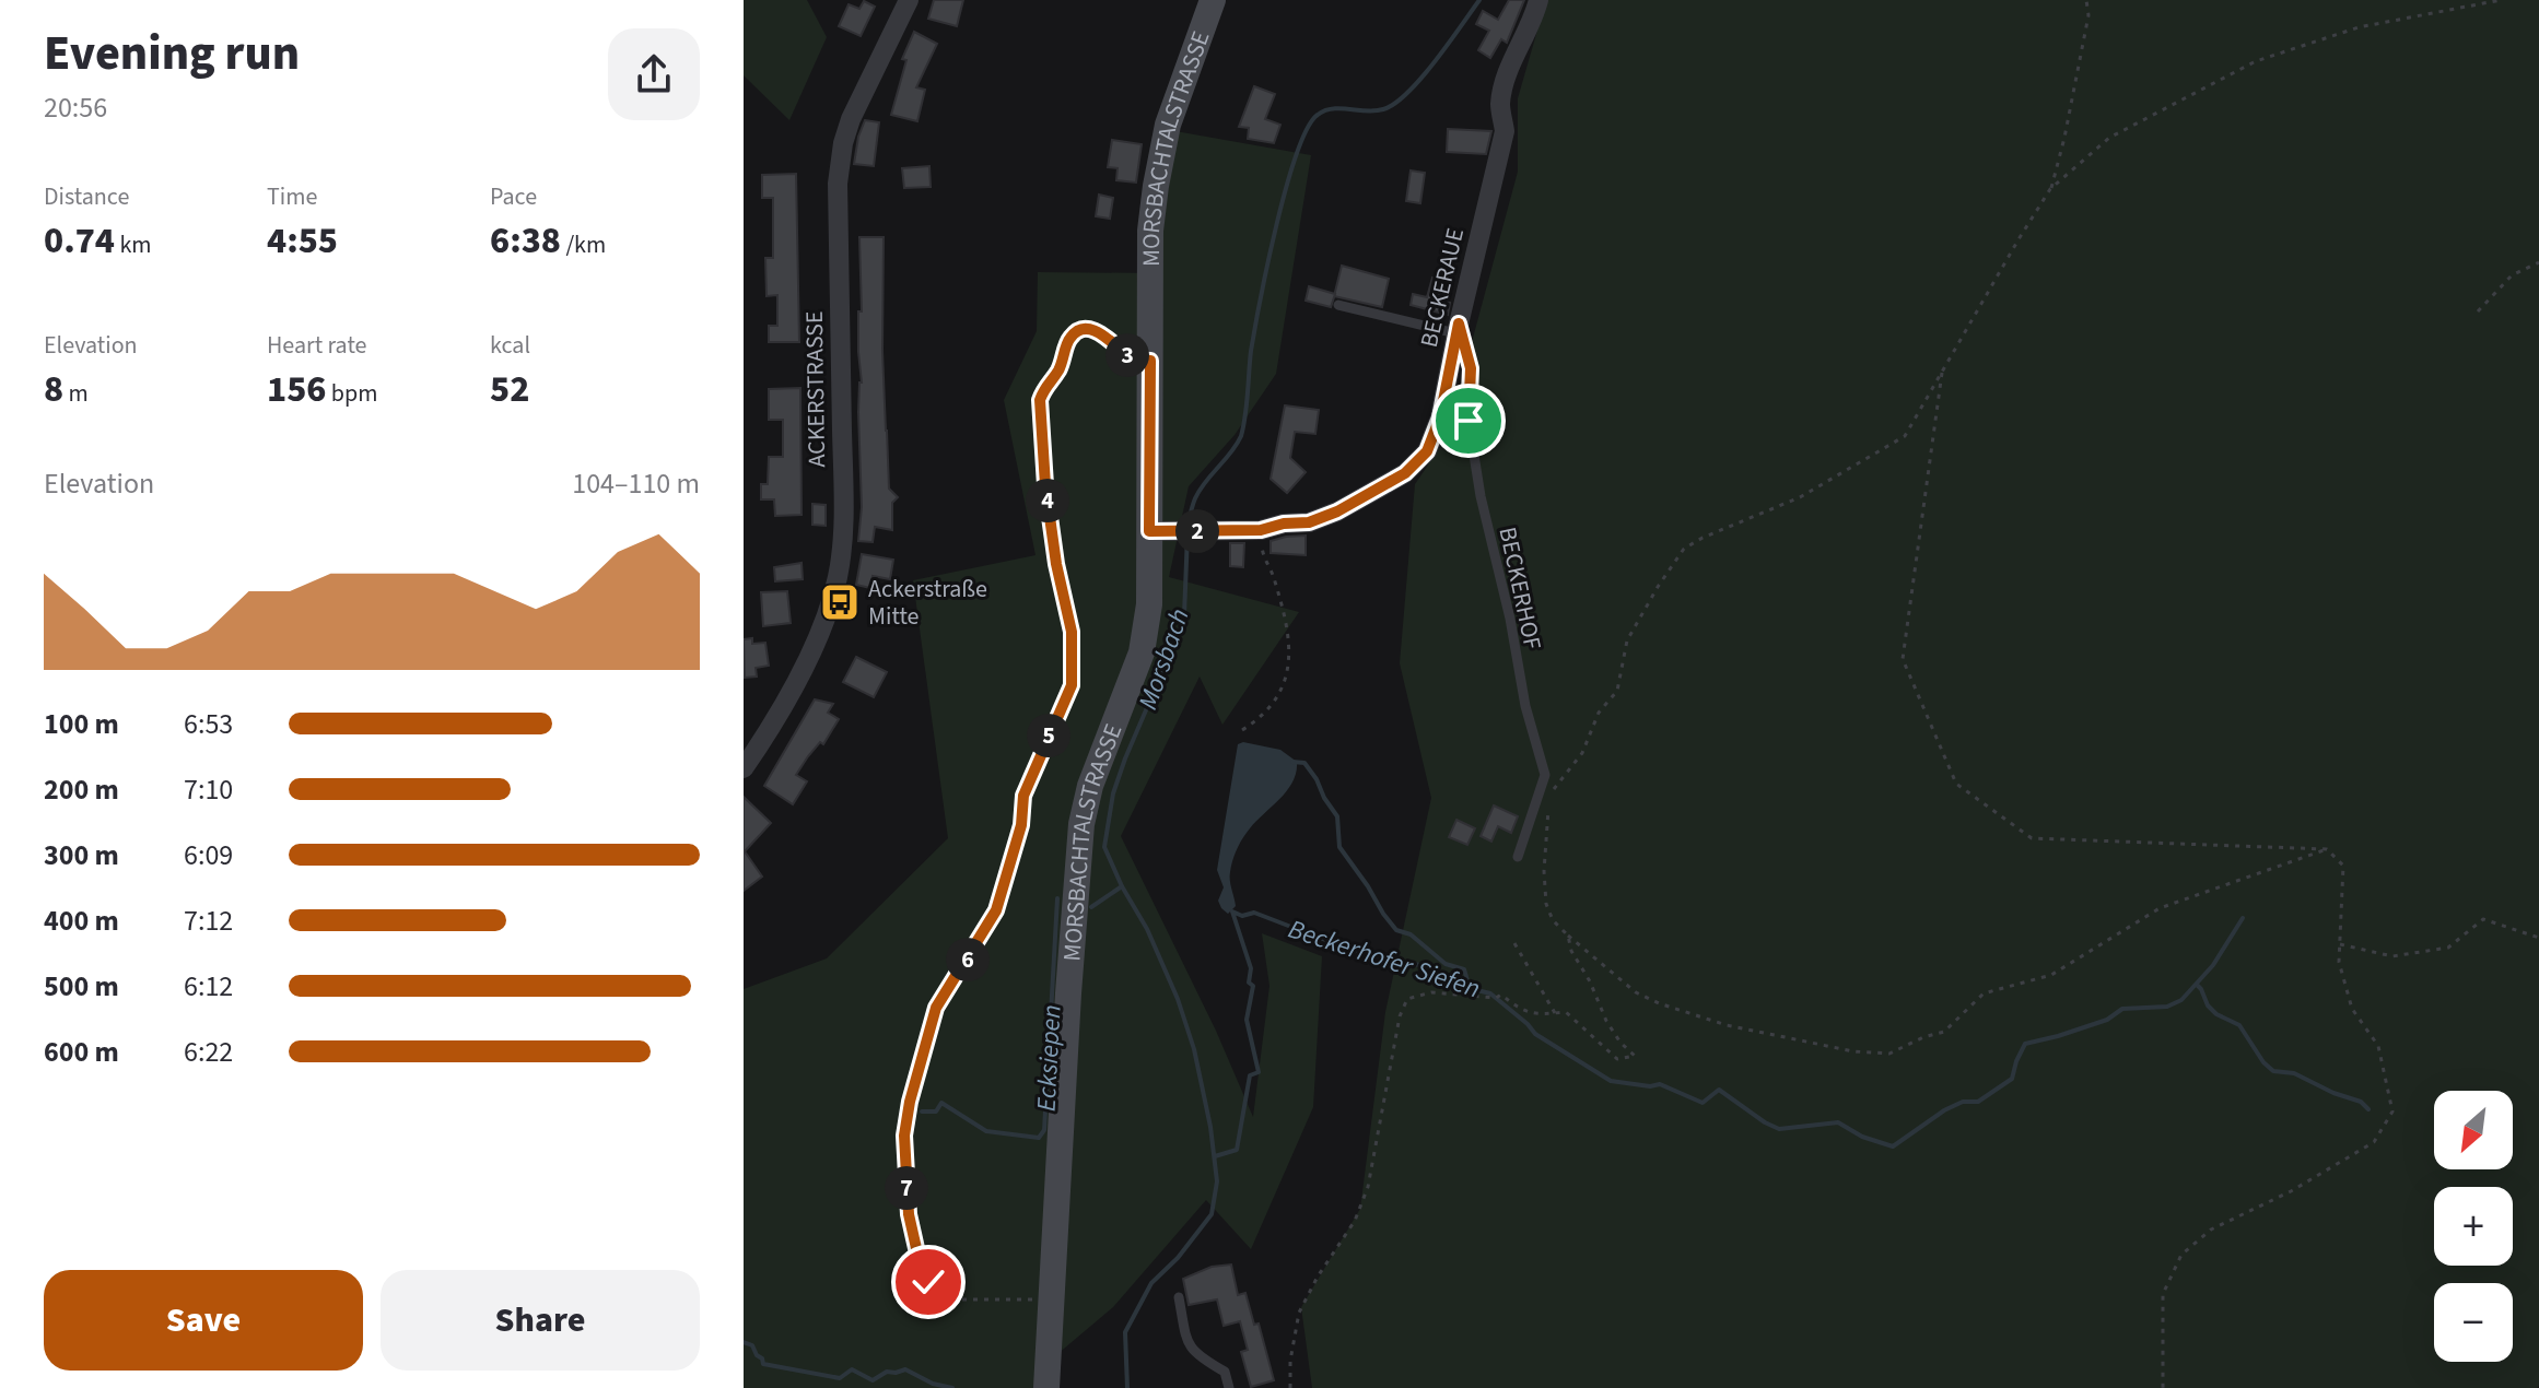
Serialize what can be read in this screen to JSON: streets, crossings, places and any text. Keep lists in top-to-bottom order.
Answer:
{
  "streets": {
    "main road": ["MORSBACHTALSTRASSE"],
    "street": ["BECKERAUE", "ACKERSTRASSE"],
    "lane": ["BECKERHOF"]
  },
  "crossings": [
    ["MORSBACHTALSTRASSE", "BECKERAUE"],
    ["BECKERAUE", "BECKERHOF"]
  ],
  "water": ["Morsbach", "Beckerhofer Siefen", "Ecksiepen"],
  "places": {
    "bus stop": ["Ackerstraße Mitte"]
  },
  "north": "bottom left",
  "page": {
    "heading": ["Evening run", "20:56"],
    "stats": [
      ["Distance", "0.74 km"],
      ["Time", "4:55"],
      ["Pace", "6:38 /km"],
      ["Elevation", "8 m"],
      ["Heart rate", "156 bpm"],
      ["kcal", "52"]
    ],
    "pins": [
      "3",
      "4",
      "2",
      "5",
      "6",
      "7"
    ],
    "chart": ["Elevation", "104–110 m"],
    "list": [
      {
        "name": "100 m",
        "note": "6:53"
      },
      {
        "name": "200 m",
        "note": "7:10"
      },
      {
        "name": "300 m",
        "note": "6:09"
      },
      {
        "name": "400 m",
        "note": "7:12"
      },
      {
        "name": "500 m",
        "note": "6:12"
      },
      {
        "name": "600 m",
        "note": "6:22"
      }
    ],
    "map_buttons": ["+", "−"],
    "buttons": ["Save", "Share"]
  }
}
